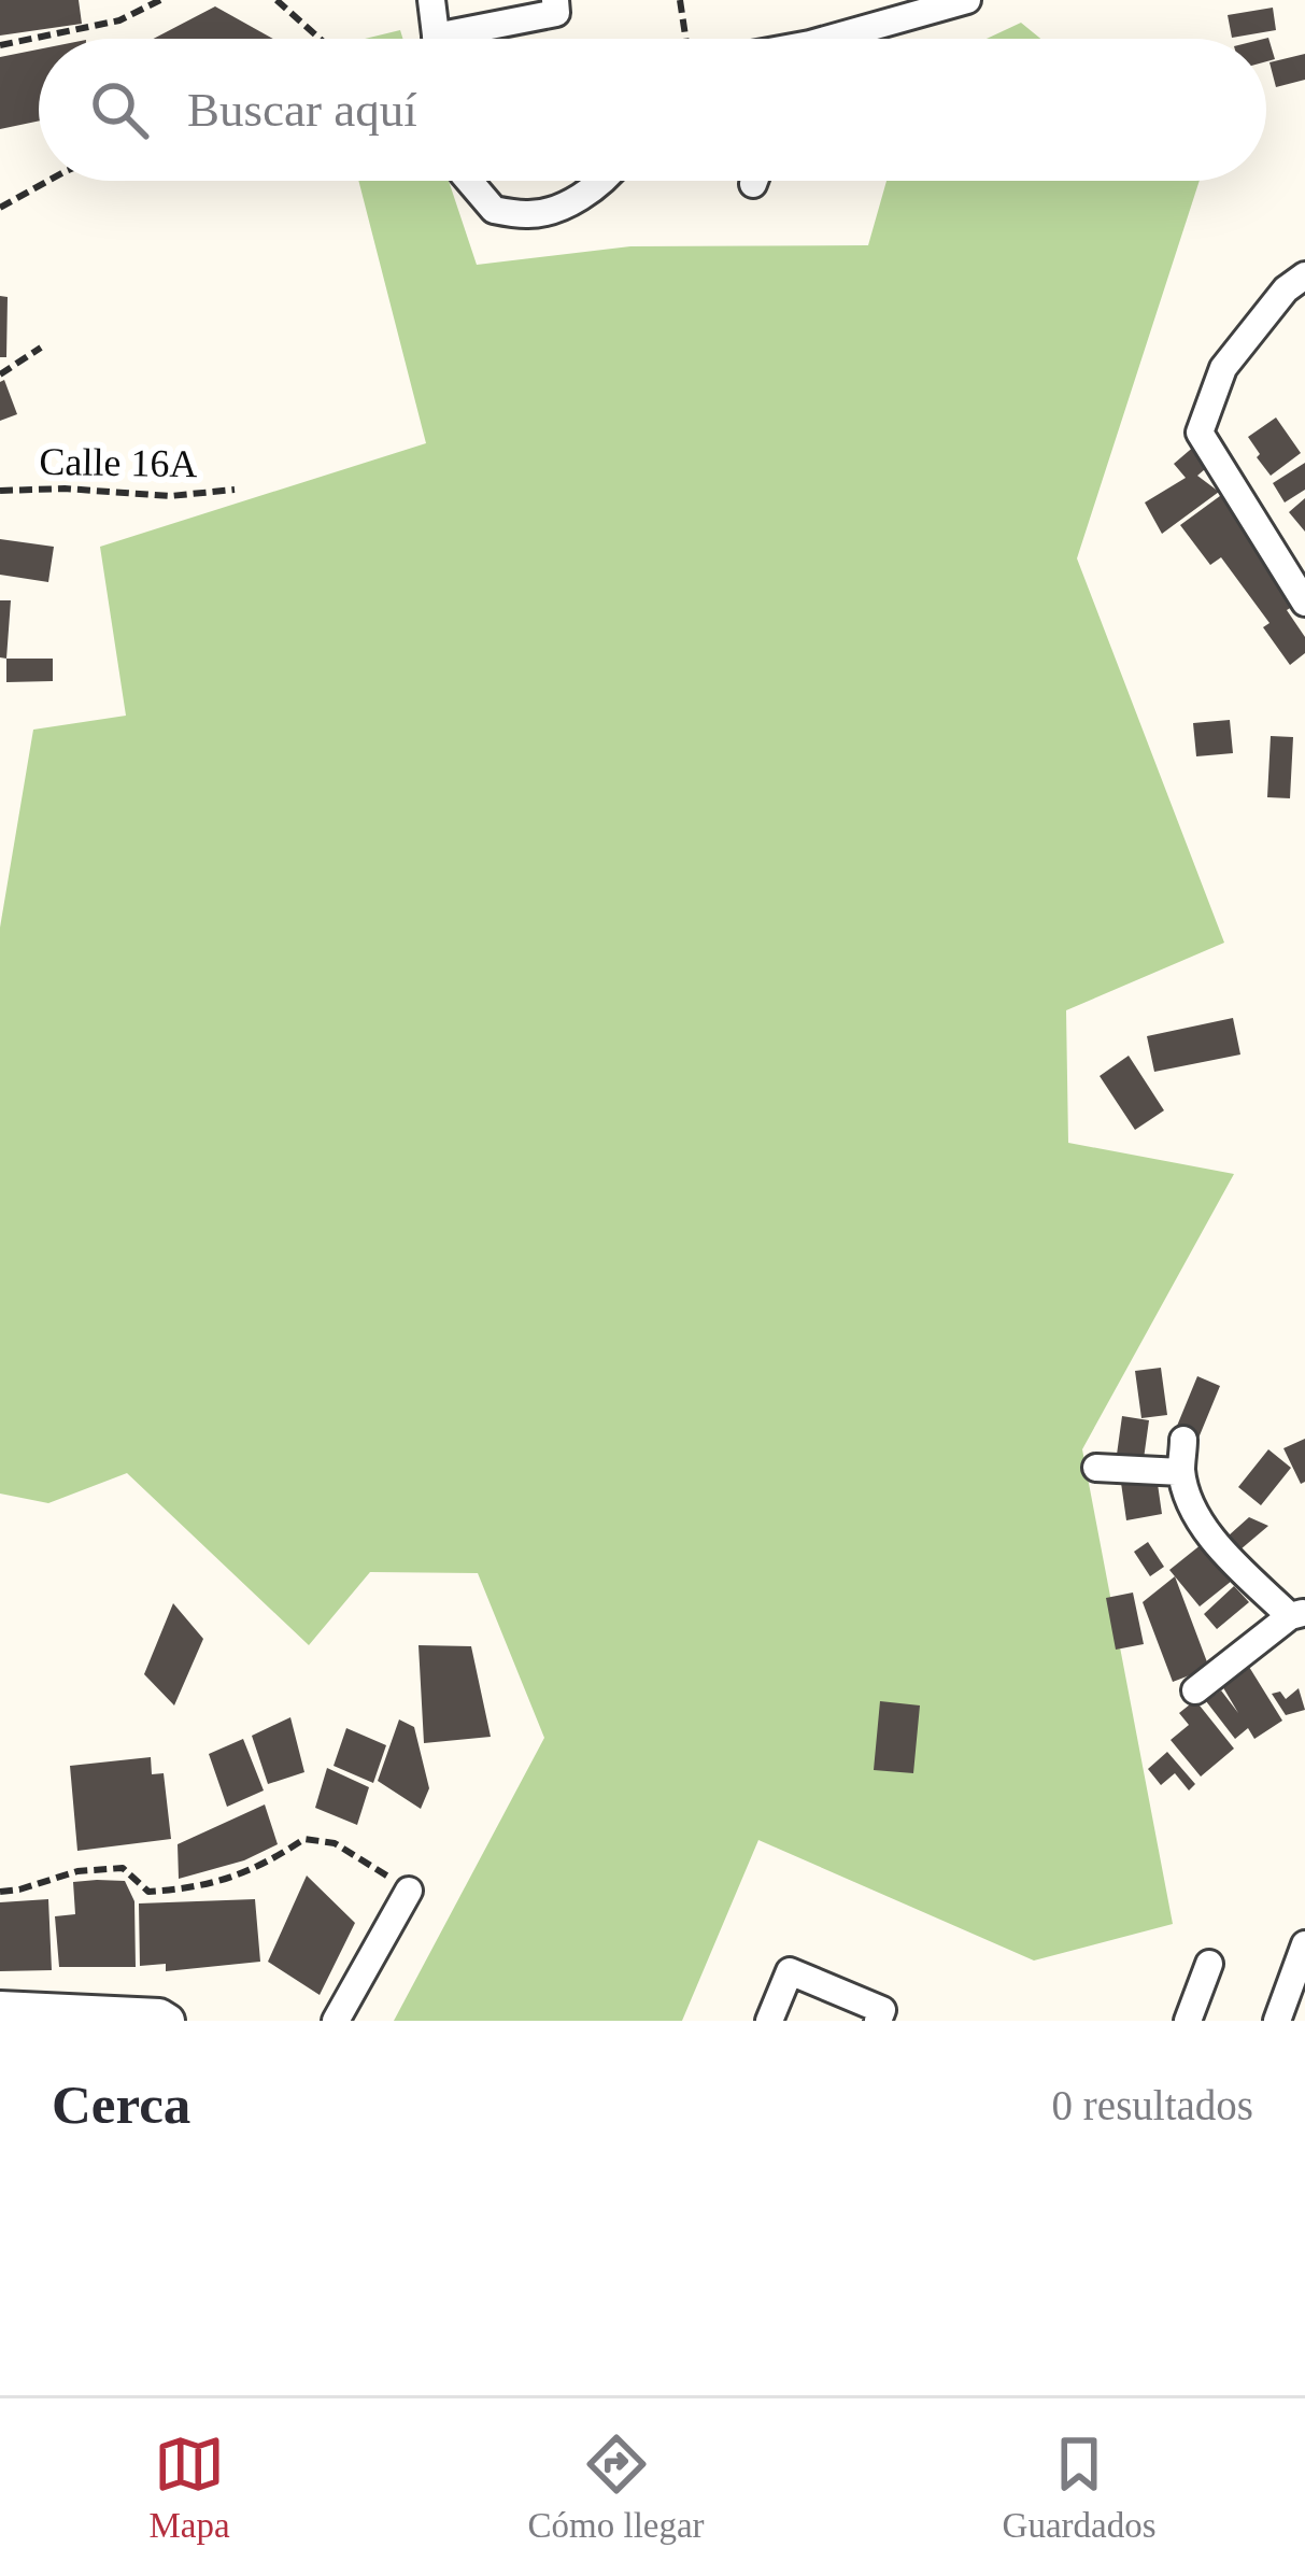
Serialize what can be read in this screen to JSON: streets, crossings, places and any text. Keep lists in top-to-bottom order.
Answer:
{
  "streets": {
    "path": ["Calle 16A"]
  },
  "page": {
    "search": "Buscar aquí",
    "heading": ["Cerca", "0 resultados"],
    "nav": ["Mapa", "Cómo llegar", "Guardados"]
  }
}
